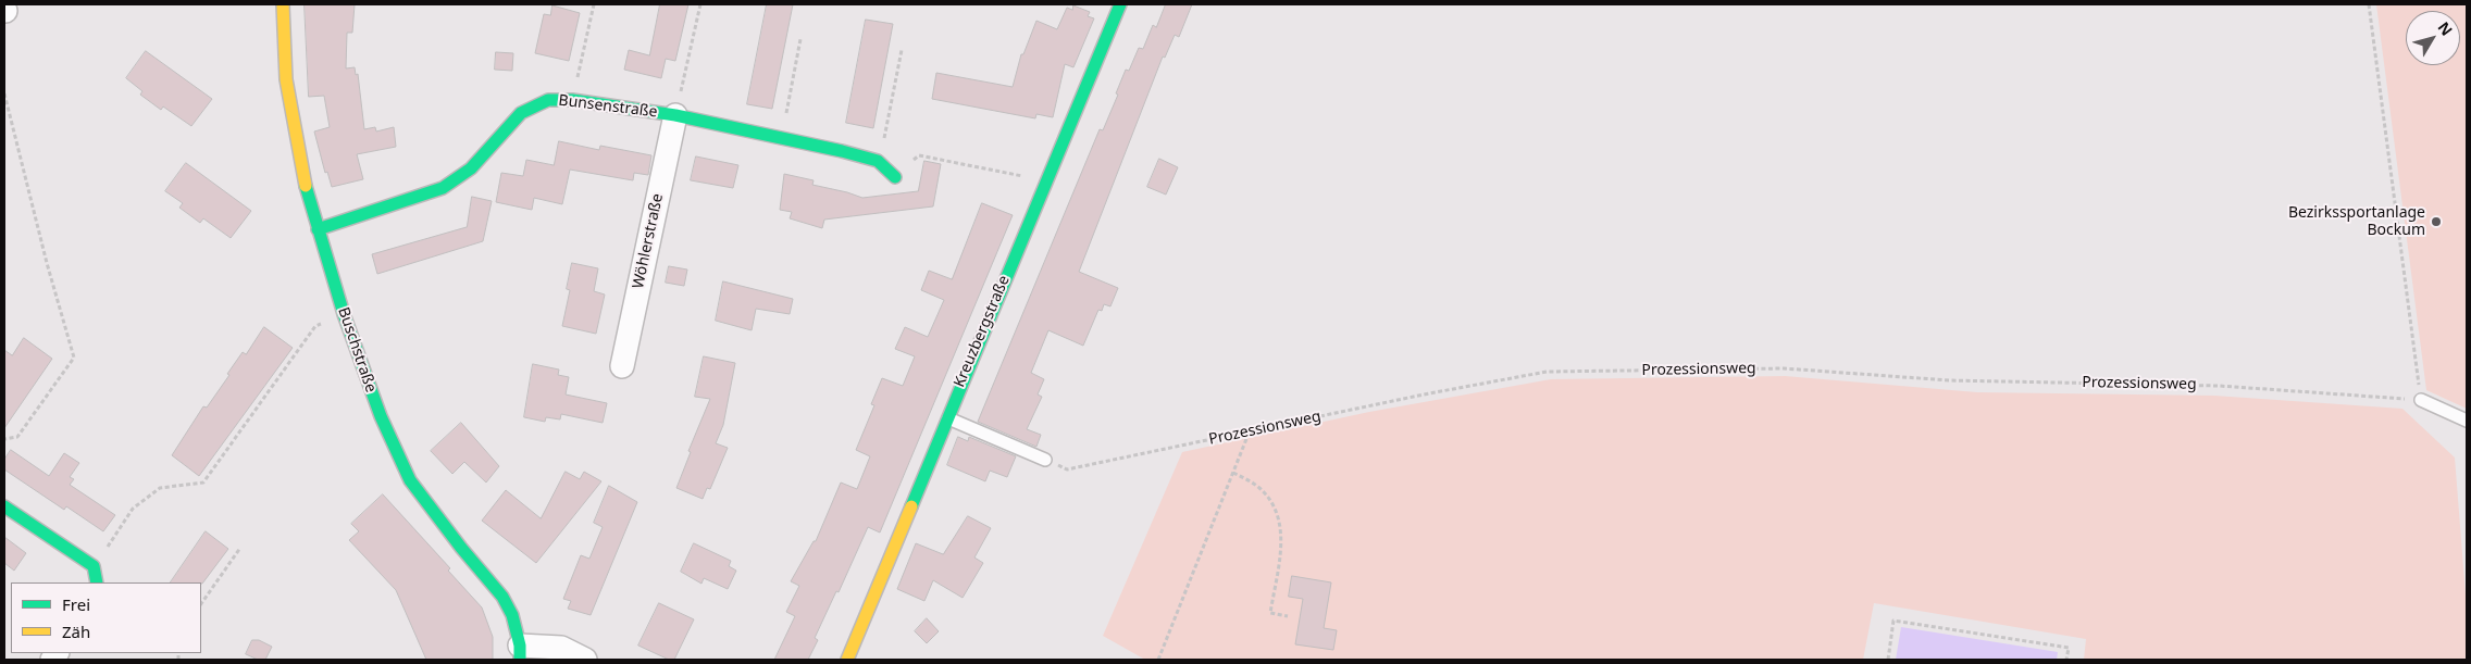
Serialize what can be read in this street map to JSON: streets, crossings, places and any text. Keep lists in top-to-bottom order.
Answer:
{
  "streets": {
    "street": [
      "Bunsenstraße",
      "Wöhlerstraße",
      "Kreuzbergstraße",
      "Buschstraße"
    ],
    "path": ["Prozessionsweg"]
  },
  "crossings": [
    ["Bunsenstraße", "Wöhlerstraße"],
    ["Bunsenstraße", "Buschstraße"]
  ],
  "places": ["Bezirkssportanlage Bockum"],
  "legend": ["Frei", "Zäh"],
  "north": "top right"
}
